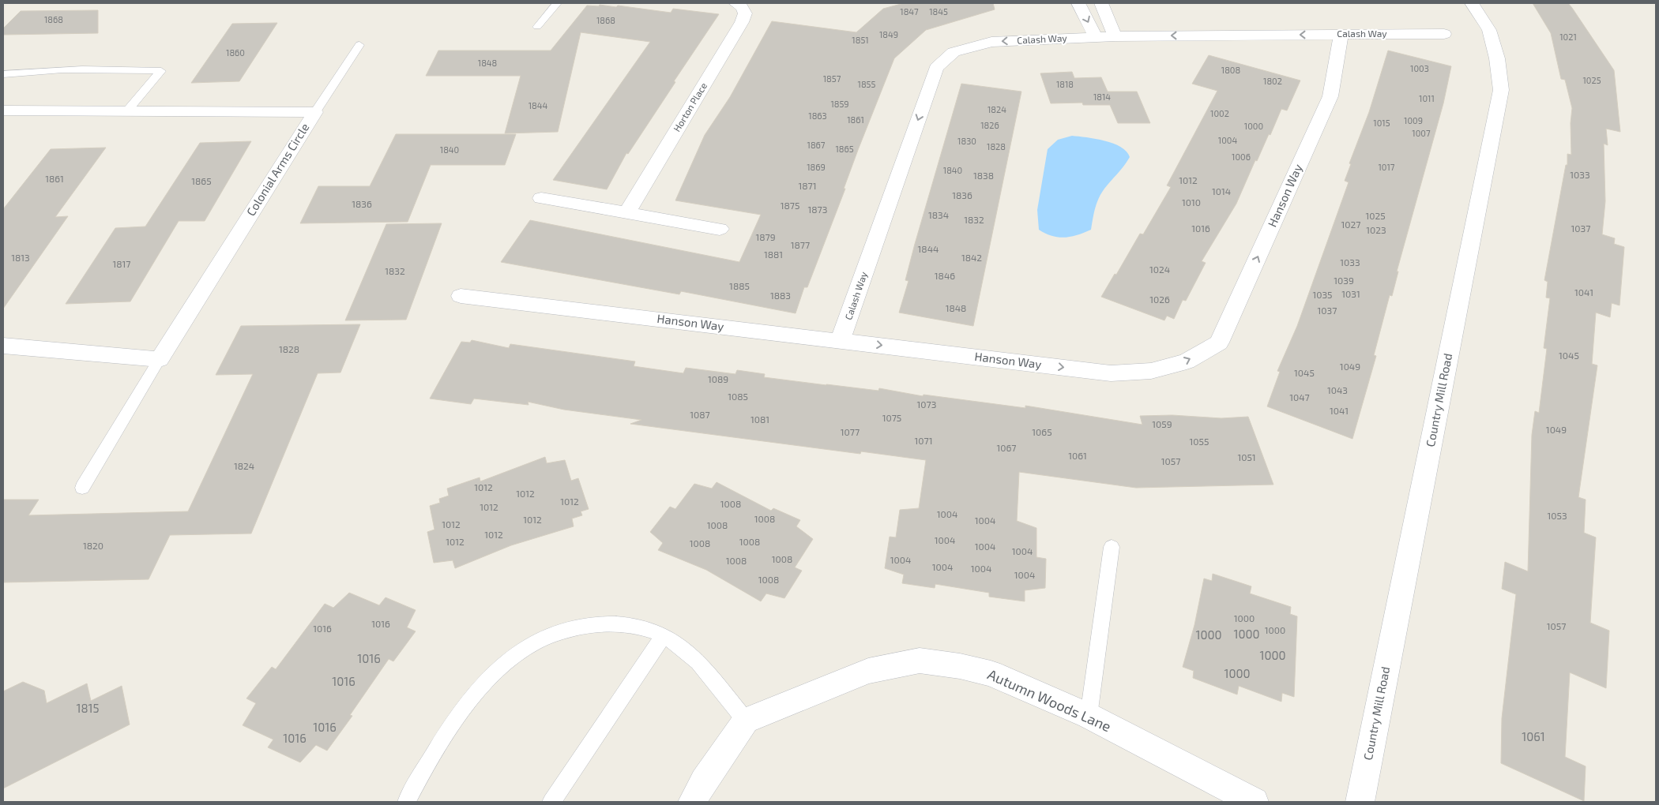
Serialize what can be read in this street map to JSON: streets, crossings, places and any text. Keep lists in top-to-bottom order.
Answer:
{
  "streets": {
    "street": [
      "Calash Way",
      "Horton Place",
      "Colonial Arms Circle",
      "Hanson Way",
      "Country Mill Road",
      "Autumn Woods Lane"
    ]
  },
  "crossings": [
    ["Calash Way", "Hanson Way"]
  ],
  "one_way": ["Calash Way", "Hanson Way"],
  "house_numbers": [
    "1847",
    "1845",
    "1868",
    "1868",
    "1849",
    "1021",
    "1851",
    "1860",
    "1848",
    "1003",
    "1808",
    "1857",
    "1025",
    "1802",
    "1855",
    "1818",
    "1814",
    "1011",
    "1859",
    "1844",
    "1824",
    "1002",
    "1863",
    "1861",
    "1009",
    "1015",
    "1826",
    "1000",
    "1007",
    "1004",
    "1830",
    "1867",
    "1828",
    "1865",
    "1840",
    "1006",
    "1869",
    "1017",
    "1840",
    "1033",
    "1838",
    "1861",
    "1012",
    "1865",
    "1871",
    "1014",
    "1836",
    "1010",
    "1836",
    "1875",
    "1873",
    "1834",
    "1025",
    "1832",
    "1027",
    "1016",
    "1037",
    "1023",
    "1879",
    "1877",
    "1844",
    "1881",
    "1813",
    "1842",
    "1033",
    "1817",
    "1024",
    "1832",
    "1846",
    "1039",
    "1885",
    "1041",
    "1031",
    "1035",
    "1883",
    "1026",
    "1848",
    "1037",
    "1828",
    "1045",
    "1049",
    "1045",
    "1089",
    "1043",
    "1085",
    "1047",
    "1073",
    "1041",
    "1087",
    "1075",
    "1081",
    "1059",
    "1049",
    "1077",
    "1065",
    "1071",
    "1055",
    "1067",
    "1061",
    "1051",
    "1057",
    "1824",
    "1012",
    "1012",
    "1012",
    "1008",
    "1012",
    "1004",
    "1053",
    "1008",
    "1012",
    "1004",
    "1012",
    "1008",
    "1012",
    "1004",
    "1012",
    "1008",
    "1008",
    "1820",
    "1004",
    "1004",
    "1008",
    "1004",
    "1008",
    "1004",
    "1004",
    "1004",
    "1008",
    "1000",
    "1016",
    "1057",
    "1016",
    "1000",
    "1000",
    "1000",
    "1000",
    "1016",
    "1000",
    "1016",
    "1815",
    "1016",
    "1061",
    "1016"
  ]
}
